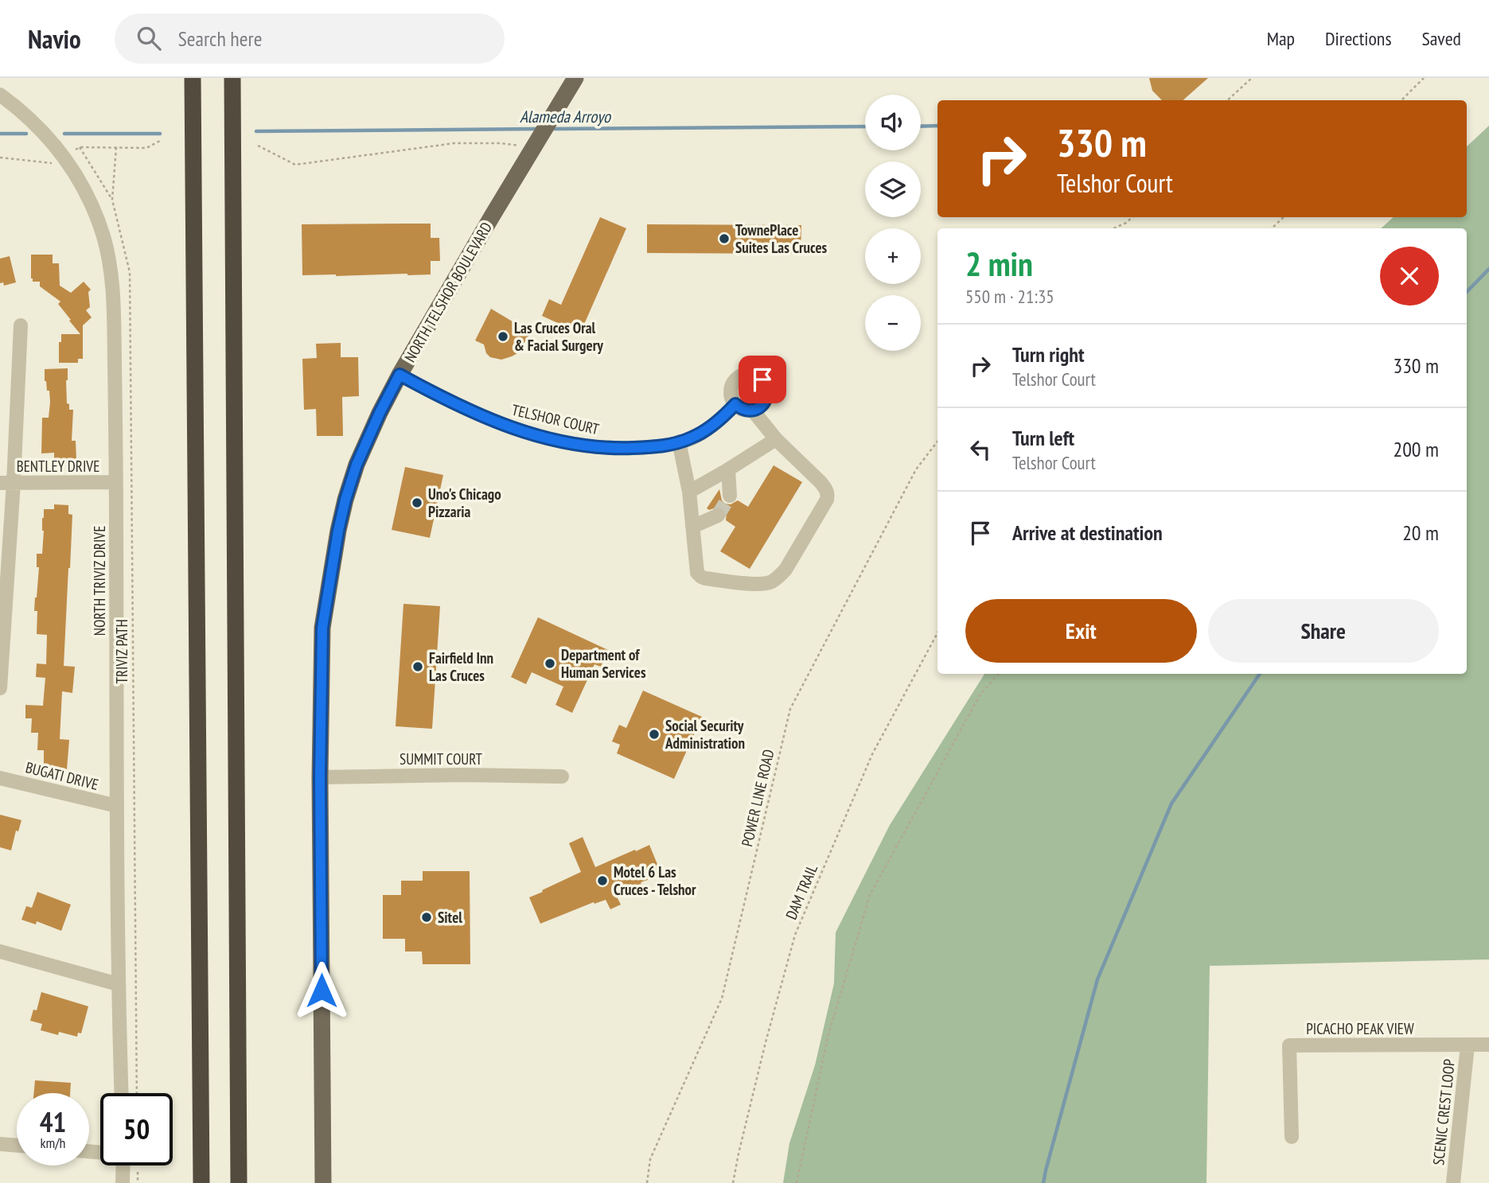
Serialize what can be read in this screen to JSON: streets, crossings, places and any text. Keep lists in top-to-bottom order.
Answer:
{
  "streets": {
    "main road": ["NORTH TELSHOR BOULEVARD"],
    "street": [
      "TELSHOR COURT",
      "BENTLEY DRIVE",
      "NORTH TRIVIZ DRIVE",
      "SUMMIT COURT",
      "BUGATI DRIVE",
      "PICACHO PEAK VIEW",
      "SCENIC CREST LOOP"
    ],
    "path": ["TRIVIZ PATH", "POWER LINE ROAD", "DAM TRAIL"]
  },
  "crossings": [
    ["NORTH TELSHOR BOULEVARD", "TELSHOR COURT"],
    ["NORTH TELSHOR BOULEVARD", "SUMMIT COURT"],
    ["BENTLEY DRIVE", "NORTH TRIVIZ DRIVE"],
    ["NORTH TRIVIZ DRIVE", "BUGATI DRIVE"],
    ["PICACHO PEAK VIEW", "SCENIC CREST LOOP"]
  ],
  "water": ["Alameda Arroyo"],
  "places": [
    "TownePlace Suites Las Cruces",
    "Las Cruces Oral & Facial Surgery",
    "Uno's Chicago Pizzaria",
    "Department of Human Services",
    "Fairfield Inn Las Cruces",
    "Social Security Administration",
    "Motel 6 Las Cruces - Telshor",
    "Sitel"
  ],
  "page": {
    "header": "Navio",
    "search": "Search here",
    "nav": ["Map", "Directions", "Saved"],
    "map_buttons": ["+", "−"],
    "turn": ["330 m", "Telshor Court"],
    "heading": ["2 min", "550 m · 21:35"],
    "list": [
      {
        "name": "Turn right",
        "note": "Telshor Court",
        "value": "330 m"
      },
      {
        "name": "Turn left",
        "note": "Telshor Court",
        "value": "200 m"
      },
      {
        "name": "Arrive at destination",
        "value": "20 m"
      }
    ],
    "buttons": ["Exit", "Share"],
    "speed": "41 km/h",
    "limit": "50"
  }
}
